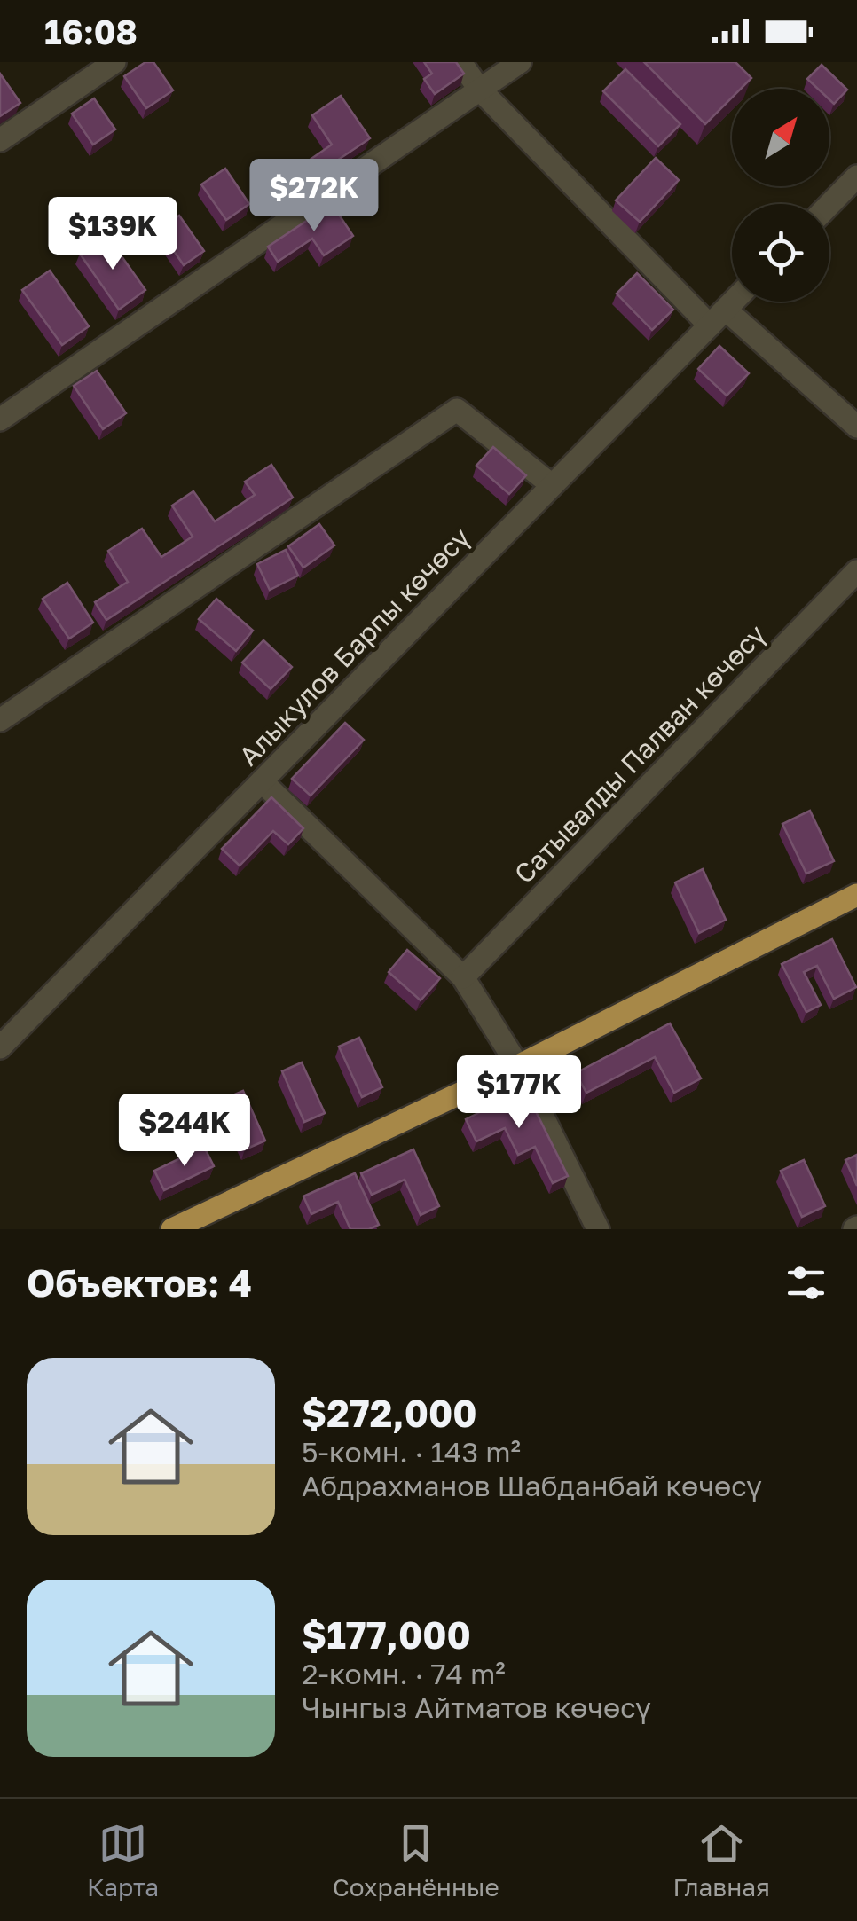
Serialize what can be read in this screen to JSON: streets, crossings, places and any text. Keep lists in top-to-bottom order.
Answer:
{
  "streets": {
    "street": ["Алыкулов Барпы көчөсү", "Сатывалды Палван көчөсү"]
  },
  "north": "top right",
  "page": {
    "status": "16:08",
    "price": [
      "$272K",
      "$139K",
      "$177K",
      "$244K"
    ],
    "heading": "Объектов: 4",
    "list": [
      {
        "name": "$272,000",
        "note": "5-комн. · 143 m² · Абдрахманов Шабданбай көчөсү"
      },
      {
        "name": "$177,000",
        "note": "2-комн. · 74 m² · Чынгыз Айтматов көчөсү"
      }
    ],
    "tabs": ["Карта", "Сохранённые", "Главная"]
  }
}
